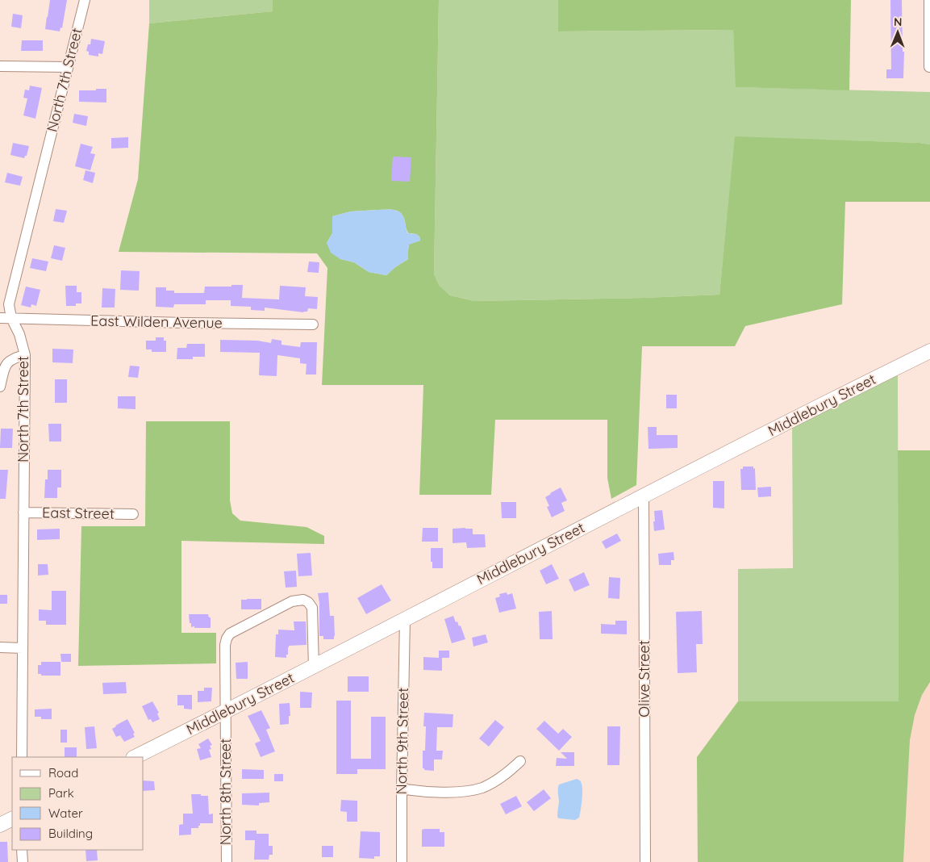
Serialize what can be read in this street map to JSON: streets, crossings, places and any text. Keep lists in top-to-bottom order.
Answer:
{
  "streets": {
    "main road": ["Middlebury Street"],
    "street": [
      "North 7th Street",
      "East Wilden Avenue",
      "East Street",
      "Olive Street",
      "North 9th Street",
      "North 8th Street"
    ]
  },
  "crossings": [
    ["North 7th Street", "East Wilden Avenue"],
    ["North 7th Street", "East Street"],
    ["Middlebury Street", "Olive Street"],
    ["Middlebury Street", "North 9th Street"],
    ["Middlebury Street", "North 8th Street"]
  ],
  "legend": [
    "Road",
    "Park",
    "Water",
    "Building"
  ],
  "north": "top"
}
